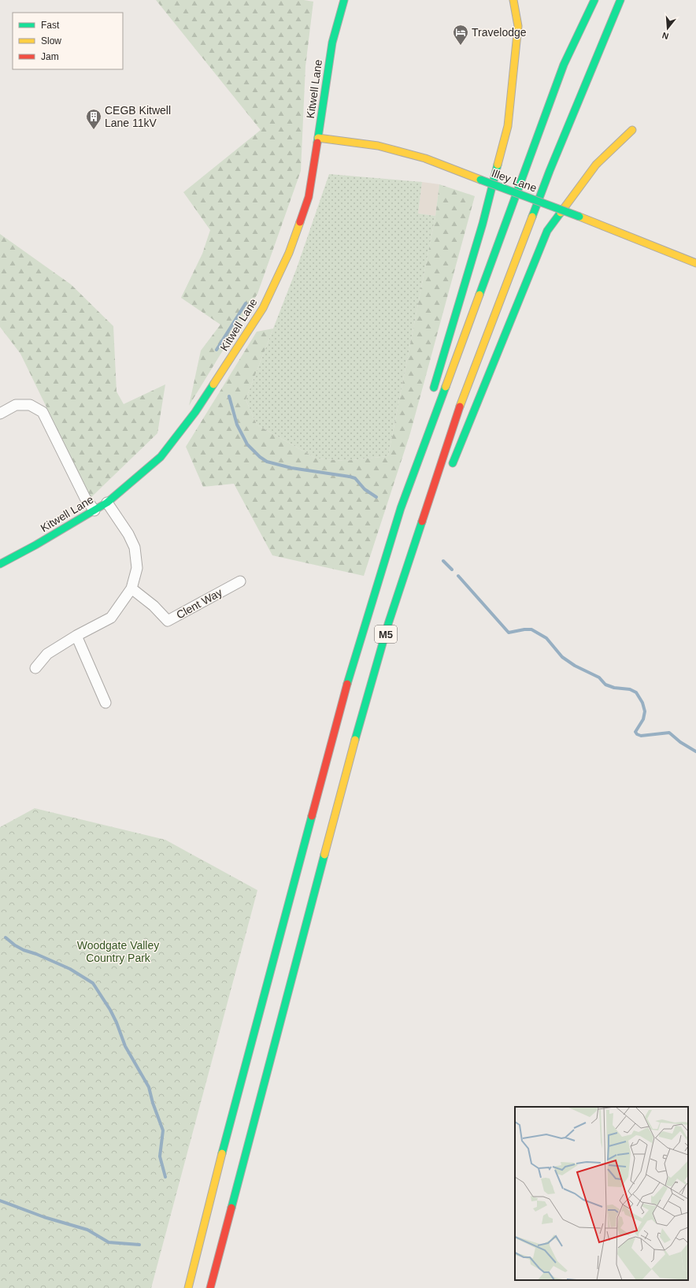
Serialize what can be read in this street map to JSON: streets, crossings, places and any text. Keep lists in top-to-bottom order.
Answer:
{
  "streets": {
    "main road": ["Kitwell Lane", "Illey Lane", "M5"],
    "street": ["Clent Way"]
  },
  "crossings": [
    ["Kitwell Lane", "Illey Lane"]
  ],
  "parks": ["Woodgate Valley Country Park"],
  "places": {
    "hotel": ["Travelodge"],
    "building": ["CEGB Kitwell Lane 11kV"]
  },
  "legend": ["Fast", "Slow", "Jam"],
  "north": "bottom"
}
